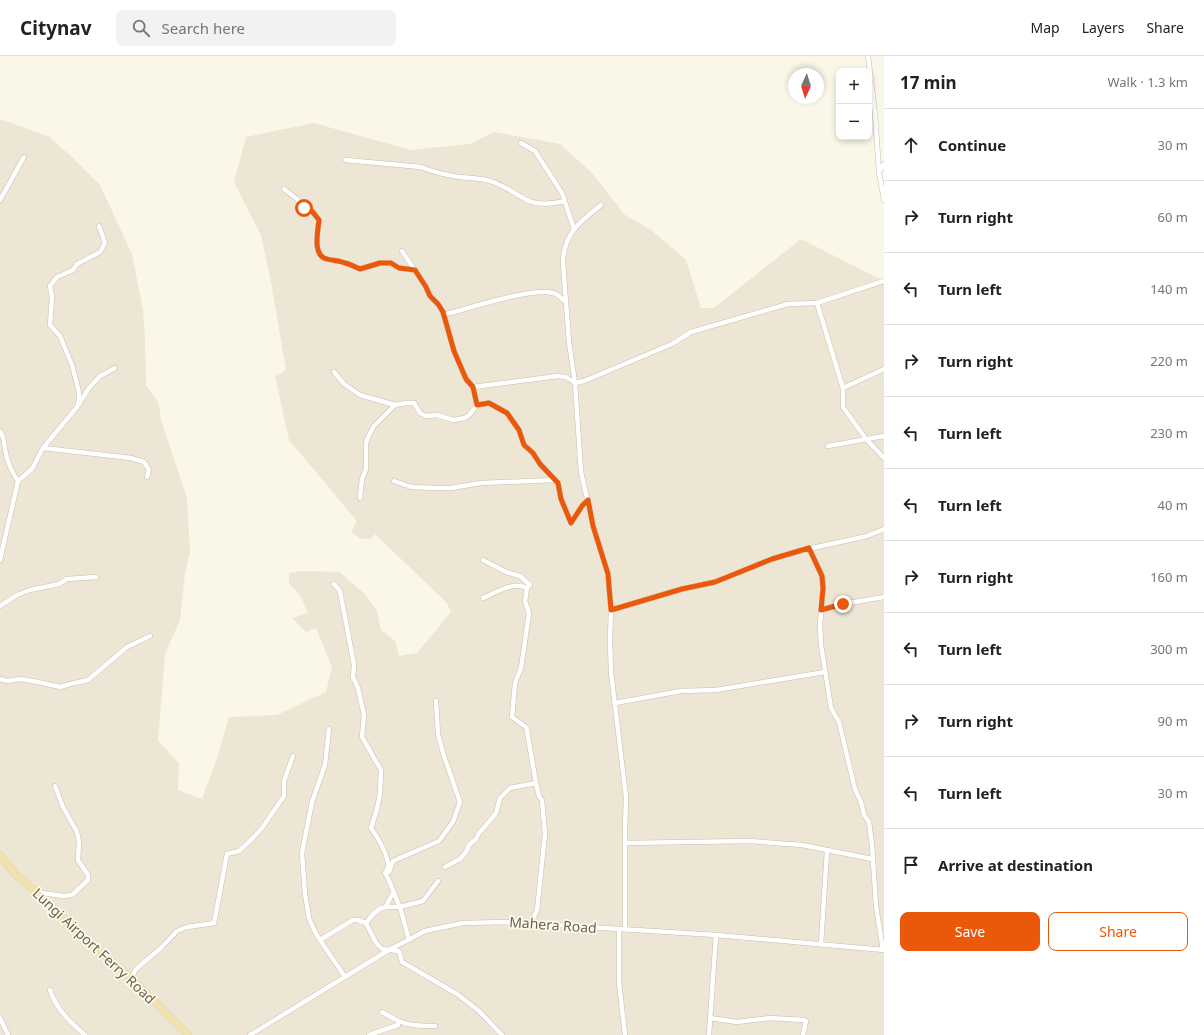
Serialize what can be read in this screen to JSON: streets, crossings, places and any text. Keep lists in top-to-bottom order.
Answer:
{
  "streets": {
    "main road": ["Lungi Airport Ferry Road"],
    "street": ["Mahera Road"]
  },
  "north": "bottom",
  "page": {
    "header": "Citynav",
    "search": "Search here",
    "nav": ["Map", "Layers", "Share"],
    "heading": ["17 min", "Walk · 1.3 km"],
    "map_buttons": ["+", "−"],
    "list": [
      ["Continue", "30 m"],
      ["Turn right", "60 m"],
      ["Turn left", "140 m"],
      ["Turn right", "220 m"],
      ["Turn left", "230 m"],
      ["Turn left", "40 m"],
      ["Turn right", "160 m"],
      ["Turn left", "300 m"],
      ["Turn right", "90 m"],
      ["Turn left", "30 m"],
      "Arrive at destination"
    ],
    "buttons": ["Save", "Share"]
  }
}
